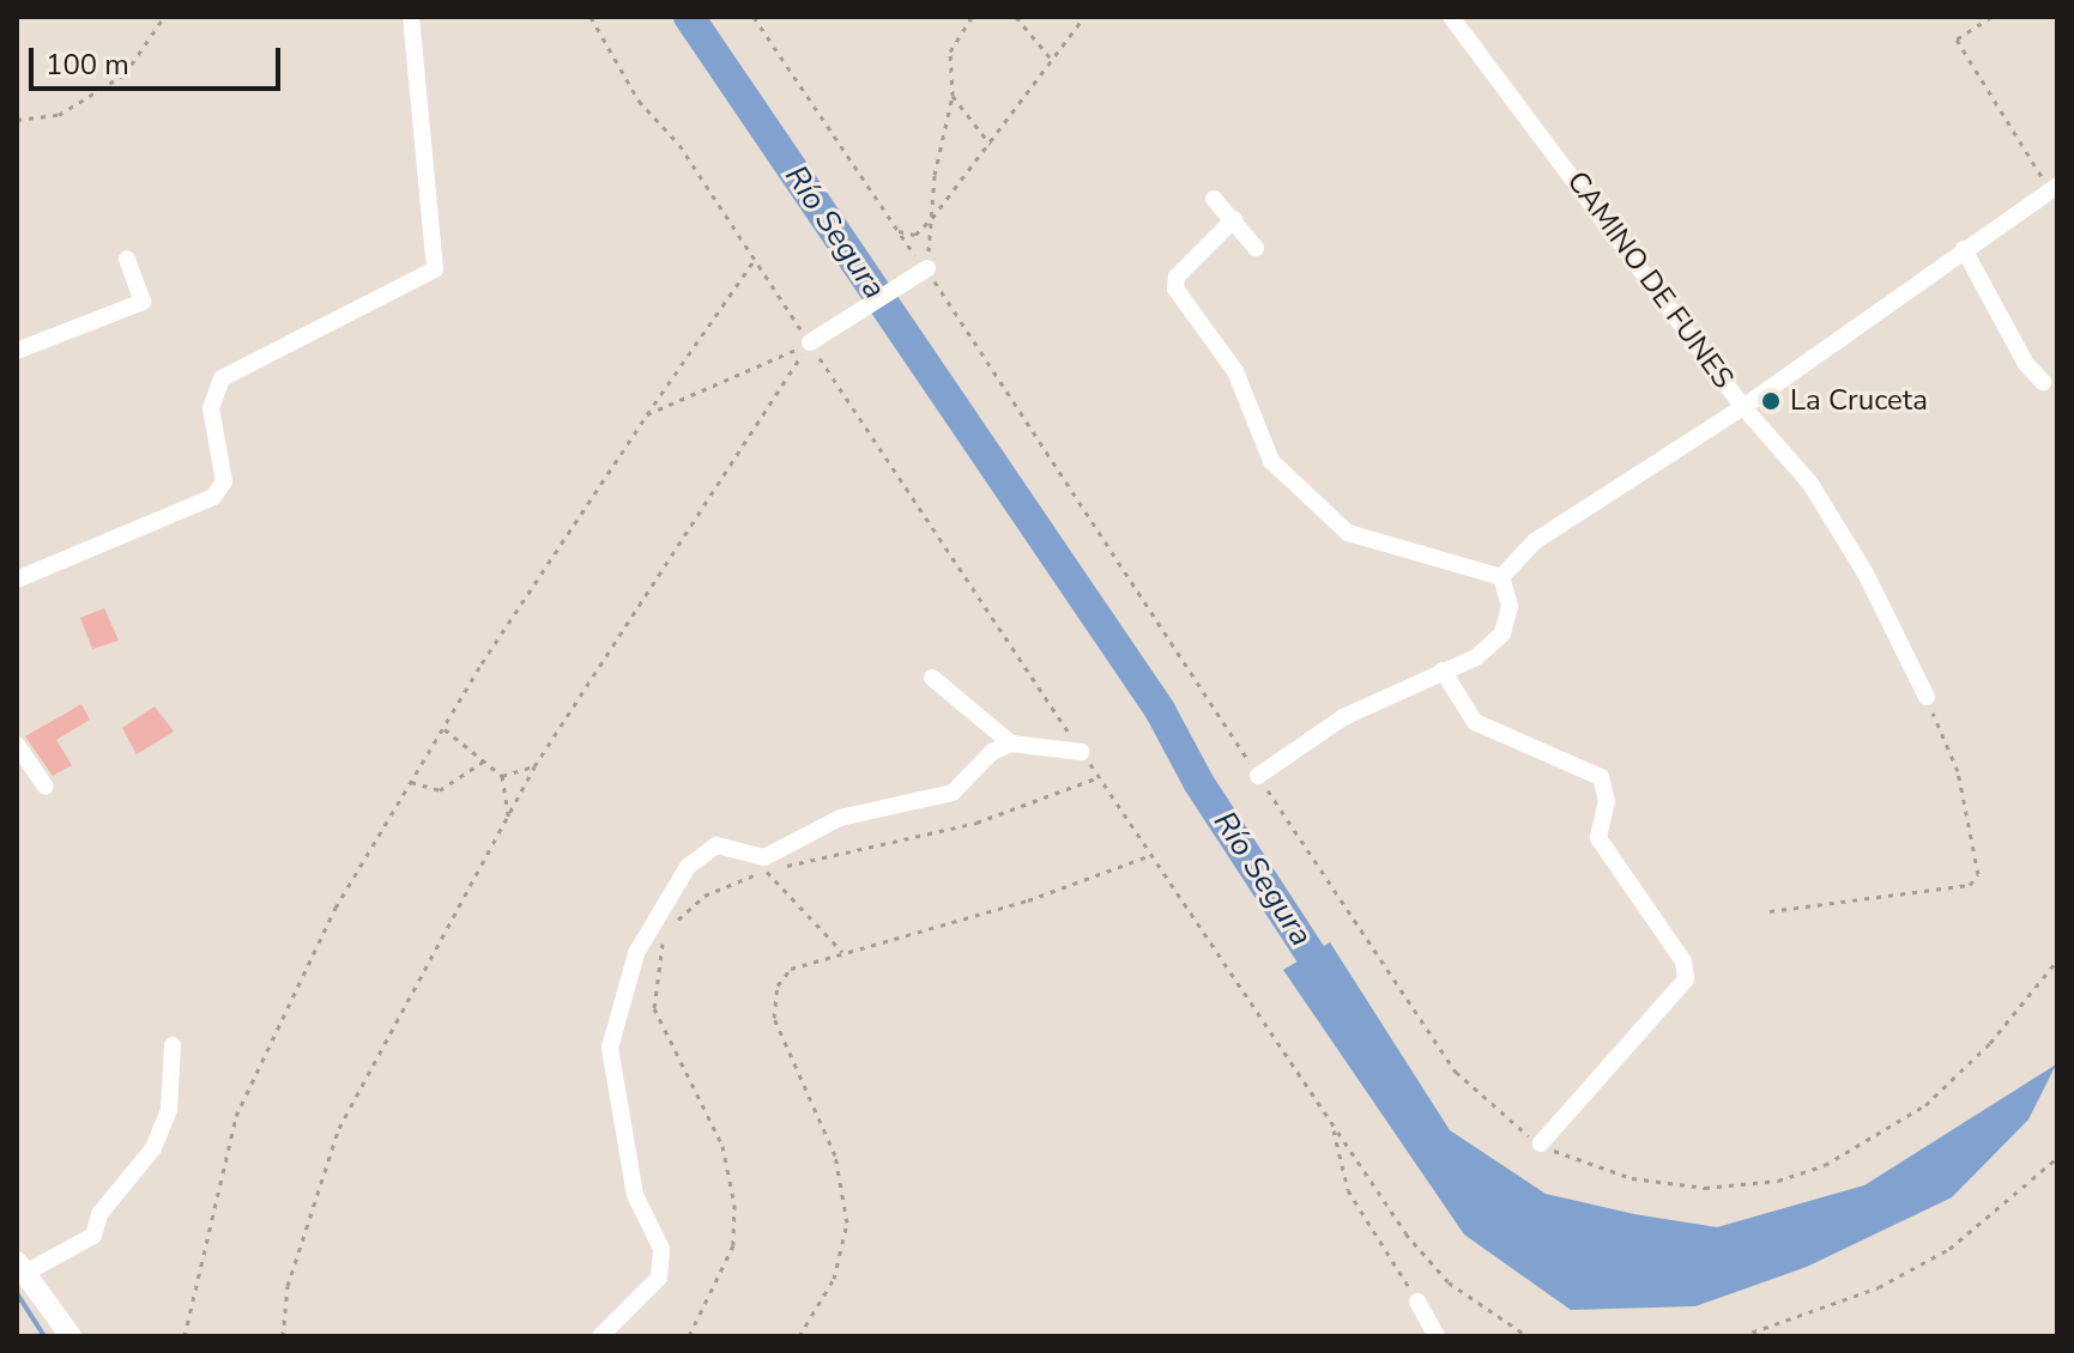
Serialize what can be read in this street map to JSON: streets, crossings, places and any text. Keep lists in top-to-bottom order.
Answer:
{
  "streets": {
    "street": ["CAMINO DE FUNES"]
  },
  "water": ["Río Segura"],
  "places": ["La Cruceta"],
  "scale_bar": "100 m"
}
